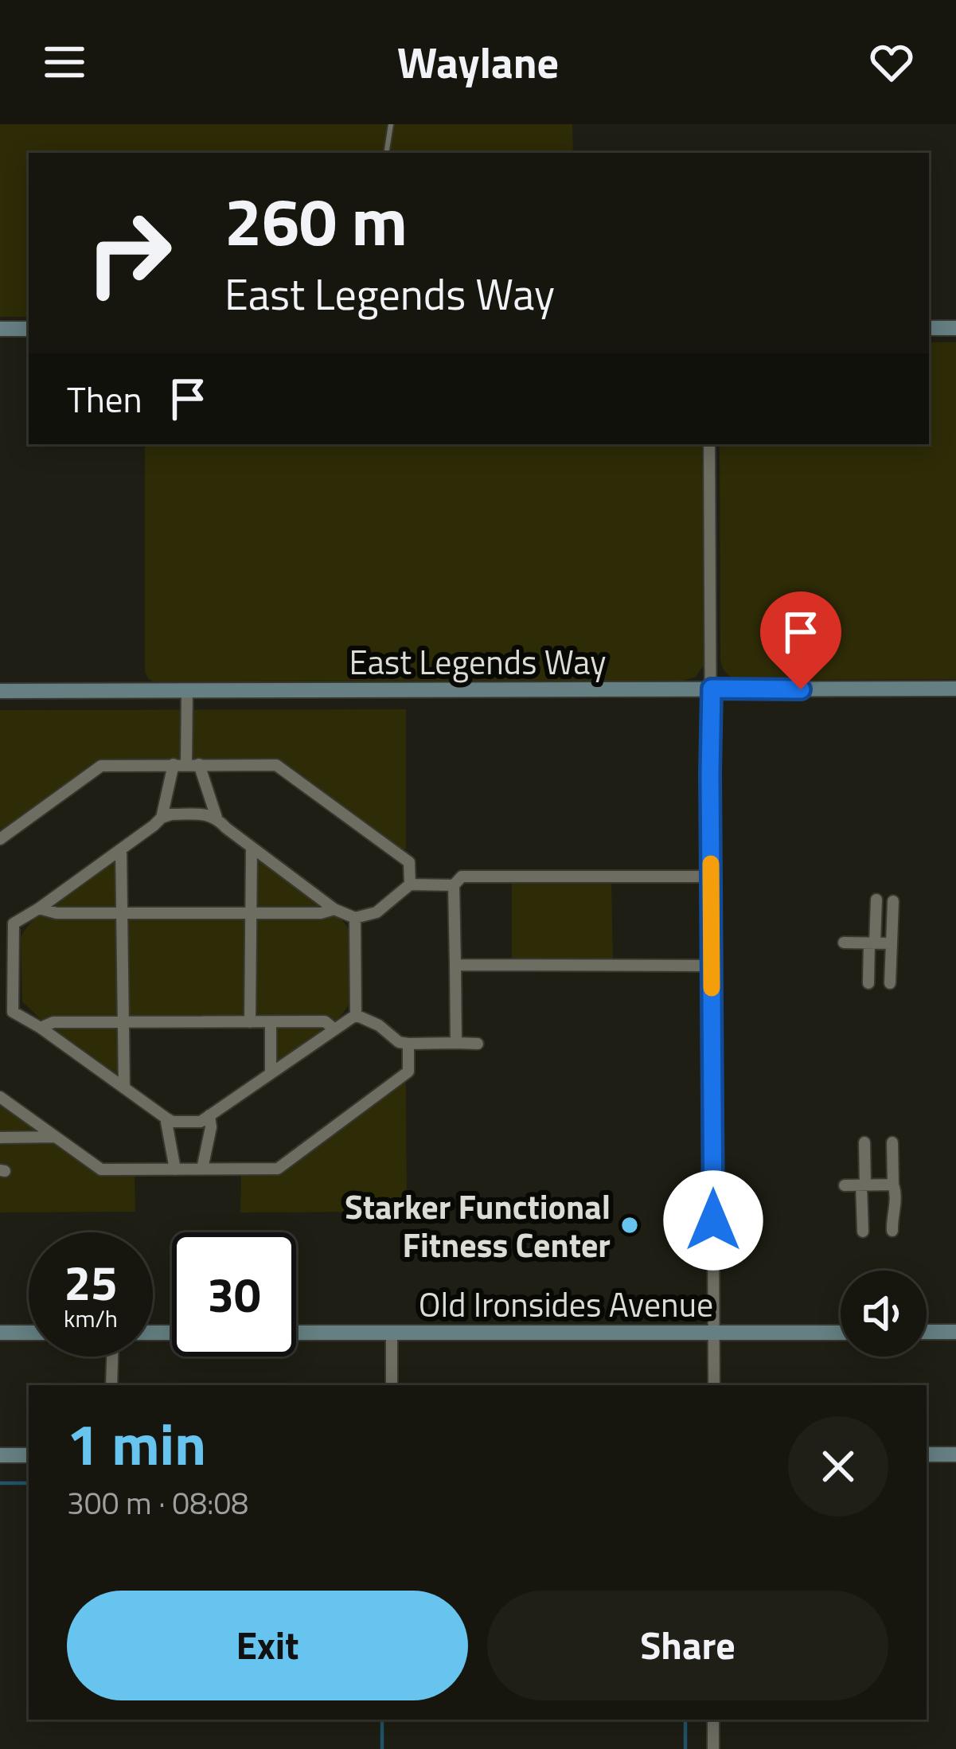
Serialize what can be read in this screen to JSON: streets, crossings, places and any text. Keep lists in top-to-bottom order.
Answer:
{
  "streets": {
    "street": ["East Legends Way", "Old Ironsides Avenue"]
  },
  "places": ["Starker Functional Fitness Center"],
  "page": {
    "header": "Waylane",
    "turn": ["260 m", "East Legends Way"],
    "then": "Then",
    "speed": "25 km/h",
    "limit": "30",
    "heading": ["1 min", "300 m · 08:08"],
    "buttons": ["Exit", "Share"]
  }
}
